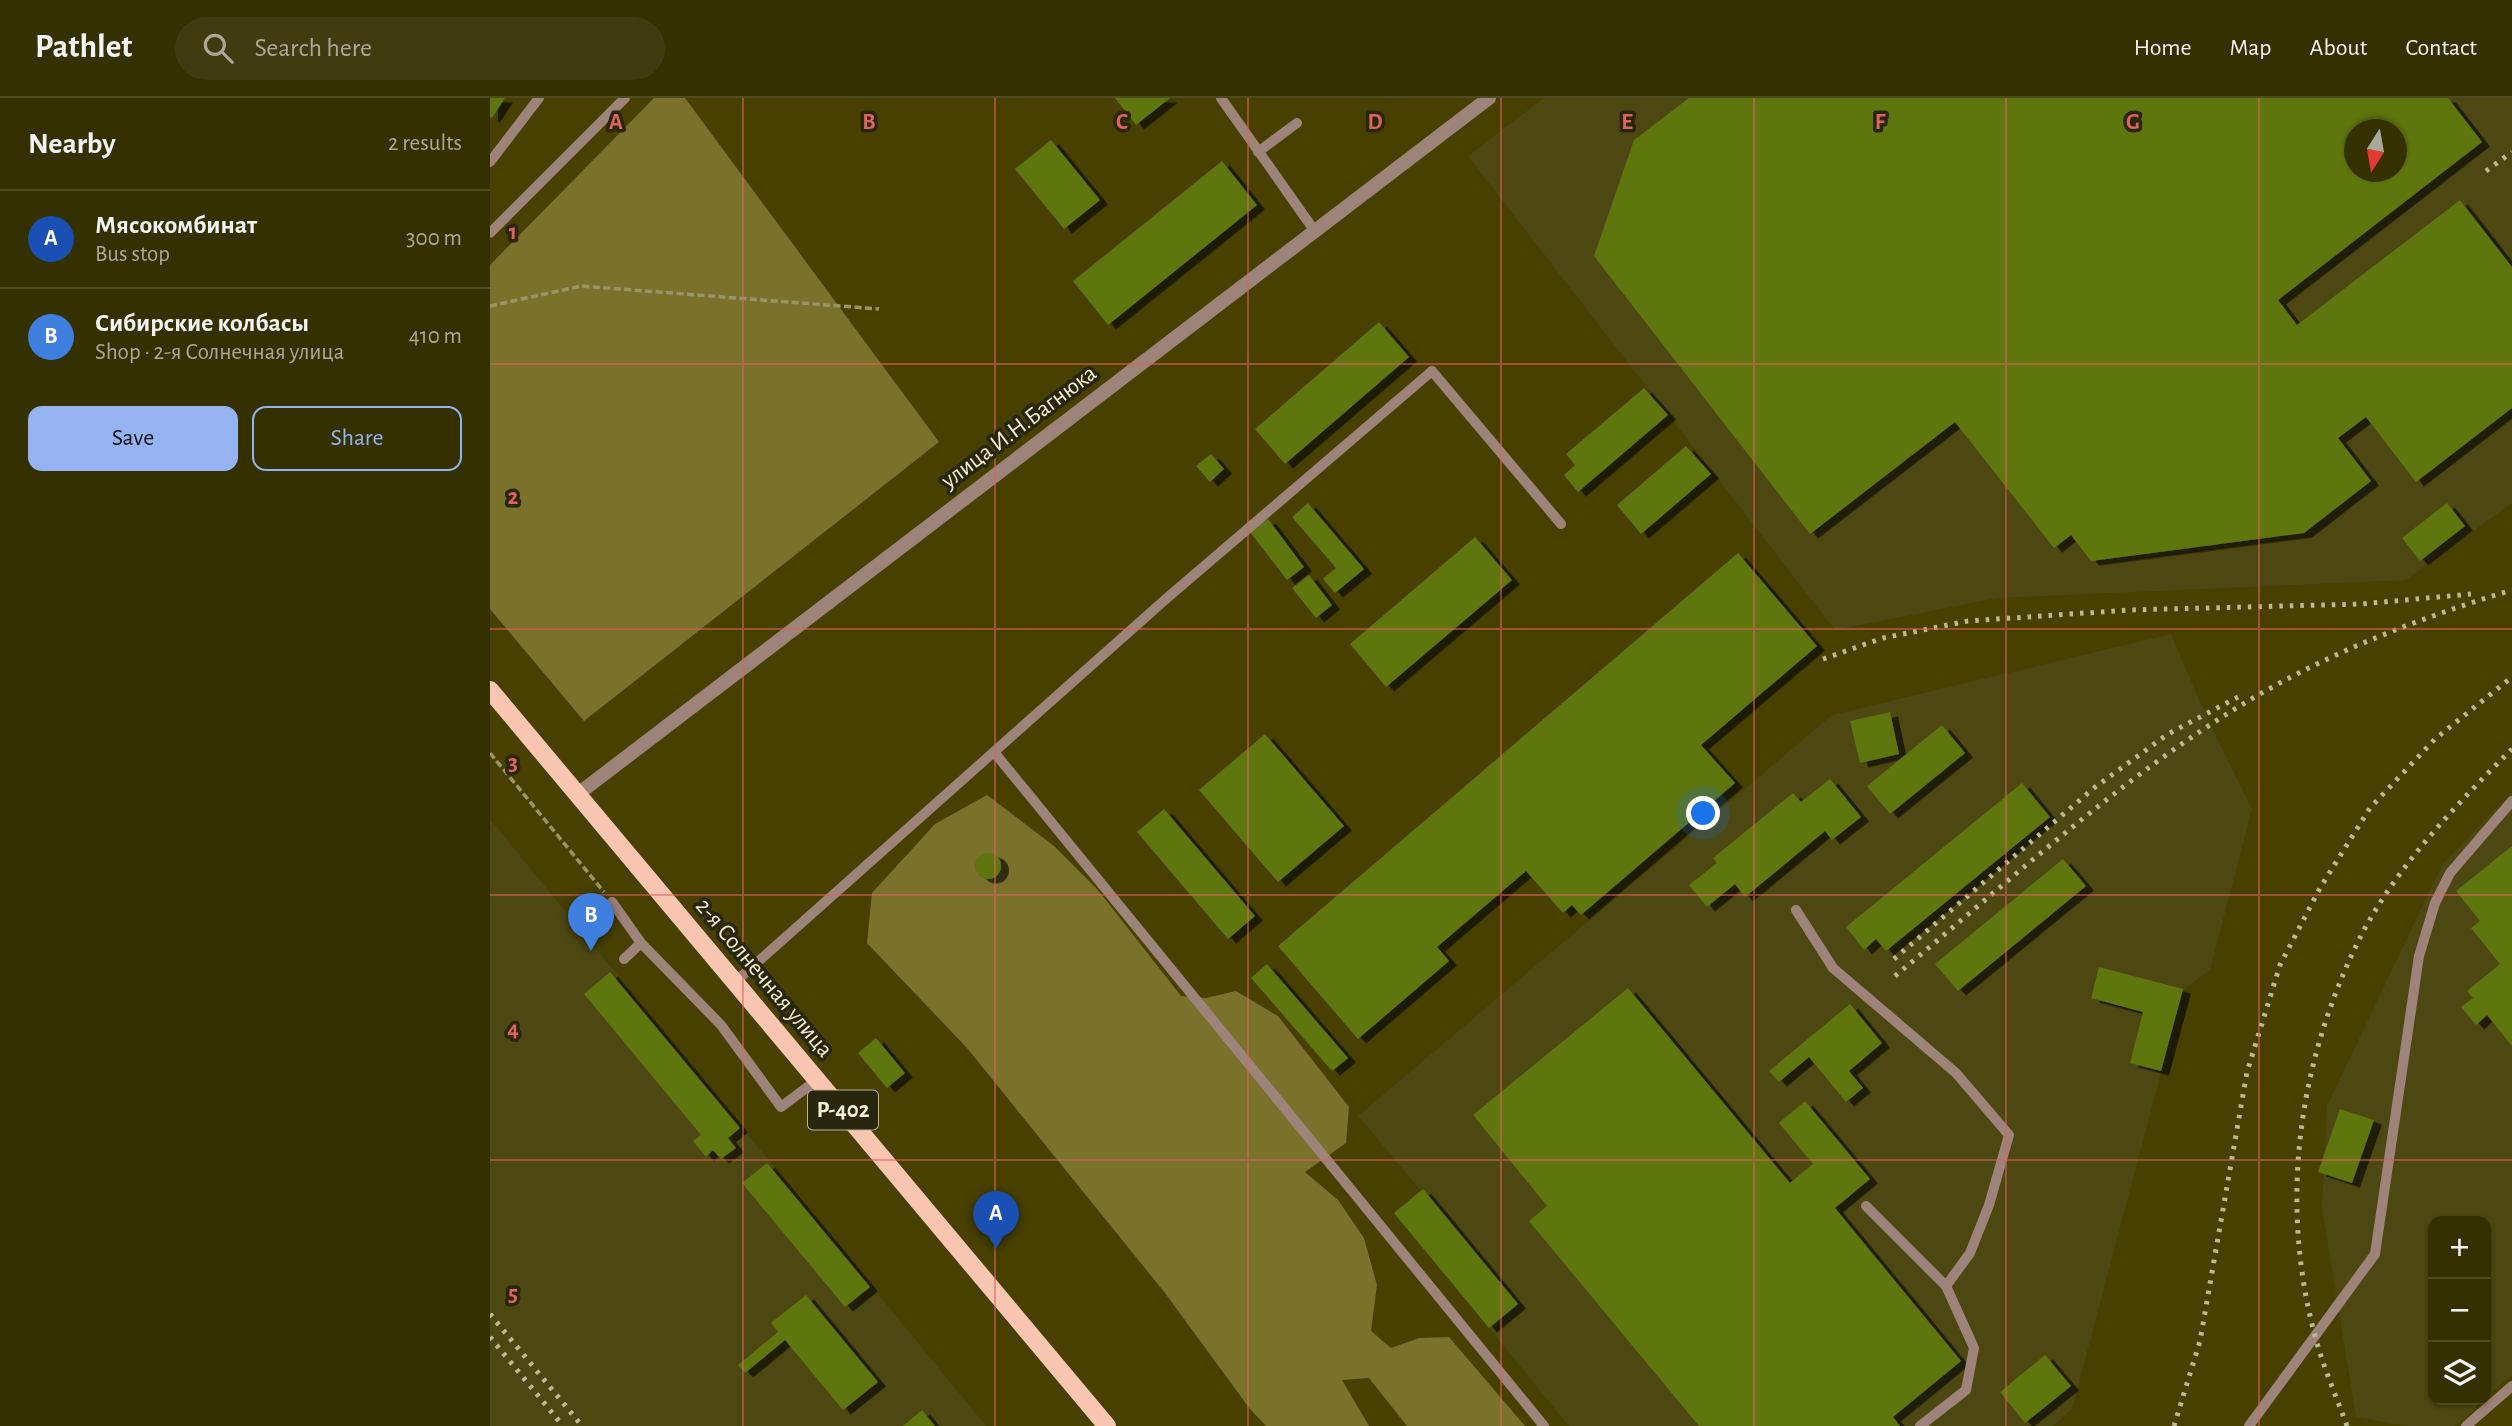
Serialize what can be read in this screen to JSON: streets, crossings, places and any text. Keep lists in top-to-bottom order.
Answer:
{
  "streets": {
    "main road": ["2-я Солнечная улица", "Р-402"],
    "street": ["улица И.Н.Багнюка"]
  },
  "crossings": [
    ["улица И.Н.Багнюка", "2-я Солнечная улица"]
  ],
  "north": "bottom",
  "page": {
    "header": "Pathlet",
    "search": "Search here",
    "nav": [
      "Home",
      "Map",
      "About",
      "Contact"
    ],
    "heading": ["Nearby", "2 results"],
    "list": [
      {
        "mark": "A",
        "name": "Мясокомбинат",
        "note": "Bus stop",
        "value": "300 m"
      },
      {
        "mark": "B",
        "name": "Сибирские колбасы",
        "note": "Shop · 2-я Солнечная улица",
        "value": "410 m"
      }
    ],
    "buttons": ["Save", "Share"],
    "pins": ["B", "A"],
    "map_buttons": ["+", "−"]
  },
  "grid": {
    "columns": [
      "A",
      "B",
      "C",
      "D",
      "E",
      "F",
      "G"
    ],
    "rows": [
      "1",
      "2",
      "3",
      "4",
      "5"
    ]
  }
}
